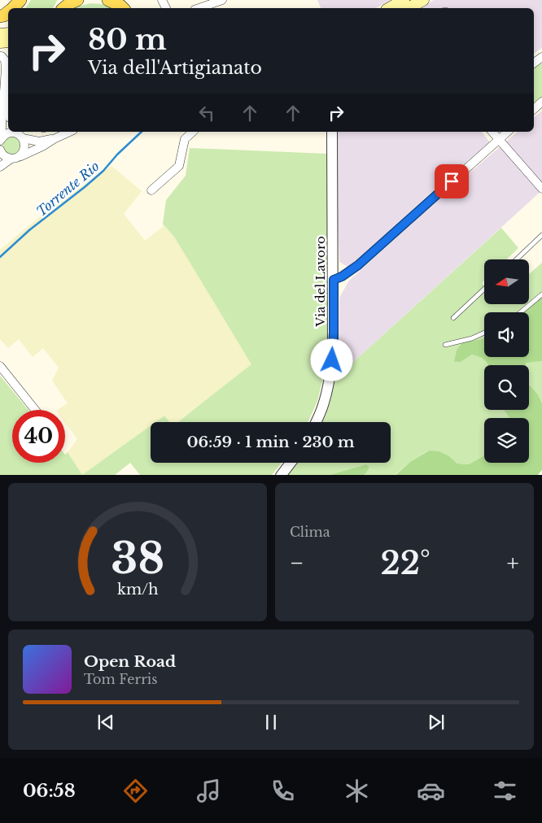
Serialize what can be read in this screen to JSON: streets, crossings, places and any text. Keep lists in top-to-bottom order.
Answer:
{
  "streets": {
    "street": ["Via del Lavoro"]
  },
  "water": ["Torrente Rio"],
  "north": "left",
  "page": {
    "turn": ["80 m", "Via dell'Artigianato"],
    "limit": "40",
    "trip": "06:59 · 1 min · 230 m",
    "tile": "Clima",
    "heat": ["−", "22°", "+"],
    "song": ["Open Road", "Tom Ferris"],
    "tabs": "06:58",
    "gauge": ["38", "km/h"]
  }
}
